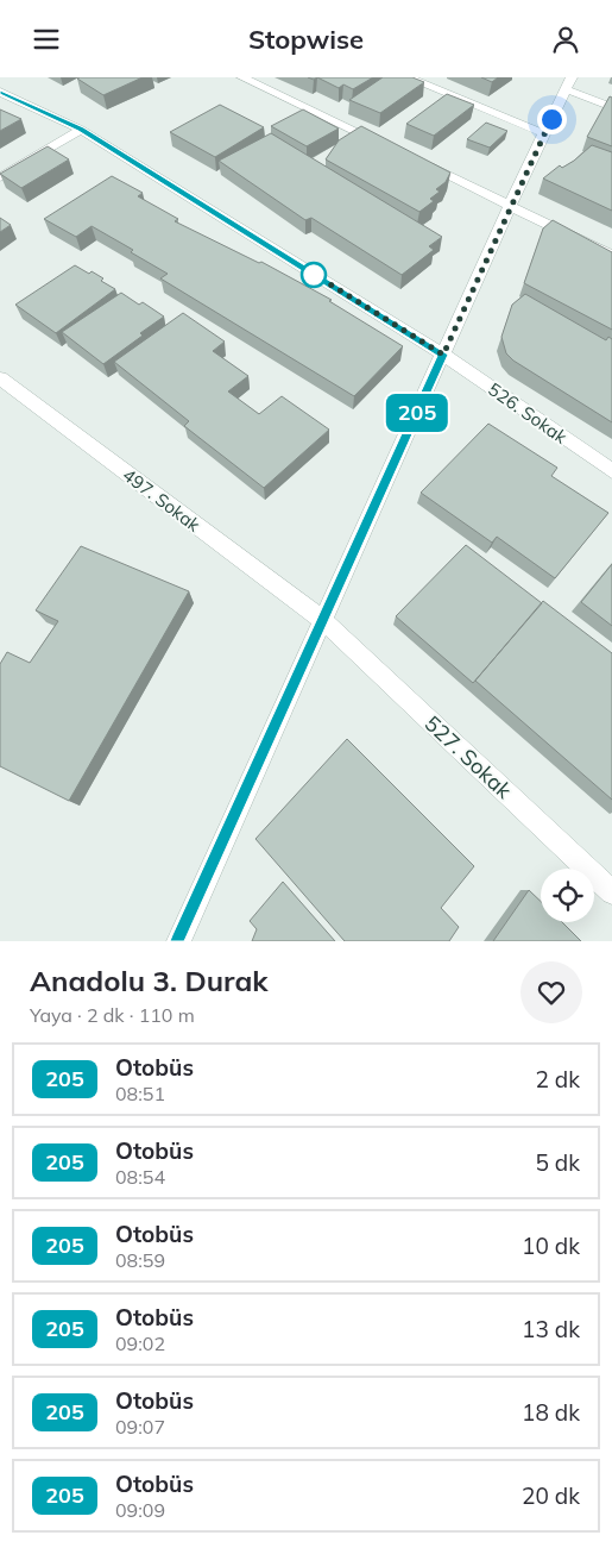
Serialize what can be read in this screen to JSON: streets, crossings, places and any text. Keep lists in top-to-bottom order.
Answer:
{
  "streets": {
    "street": ["526. Sokak", "497. Sokak", "527. Sokak"]
  },
  "crossings": [
    ["497. Sokak", "527. Sokak"]
  ],
  "lines": ["bus line 205"],
  "page": {
    "header": "Stopwise",
    "on_map": "205",
    "heading": ["Anadolu 3. Durak", "Yaya · 2 dk · 110 m"],
    "list": [
      {
        "mark": "205",
        "name": "Otobüs",
        "note": "08:51",
        "value": "2 dk"
      },
      {
        "mark": "205",
        "name": "Otobüs",
        "note": "08:54",
        "value": "5 dk"
      },
      {
        "mark": "205",
        "name": "Otobüs",
        "note": "08:59",
        "value": "10 dk"
      },
      {
        "mark": "205",
        "name": "Otobüs",
        "note": "09:02",
        "value": "13 dk"
      },
      {
        "mark": "205",
        "name": "Otobüs",
        "note": "09:07",
        "value": "18 dk"
      },
      {
        "mark": "205",
        "name": "Otobüs",
        "note": "09:09",
        "value": "20 dk"
      }
    ]
  }
}
